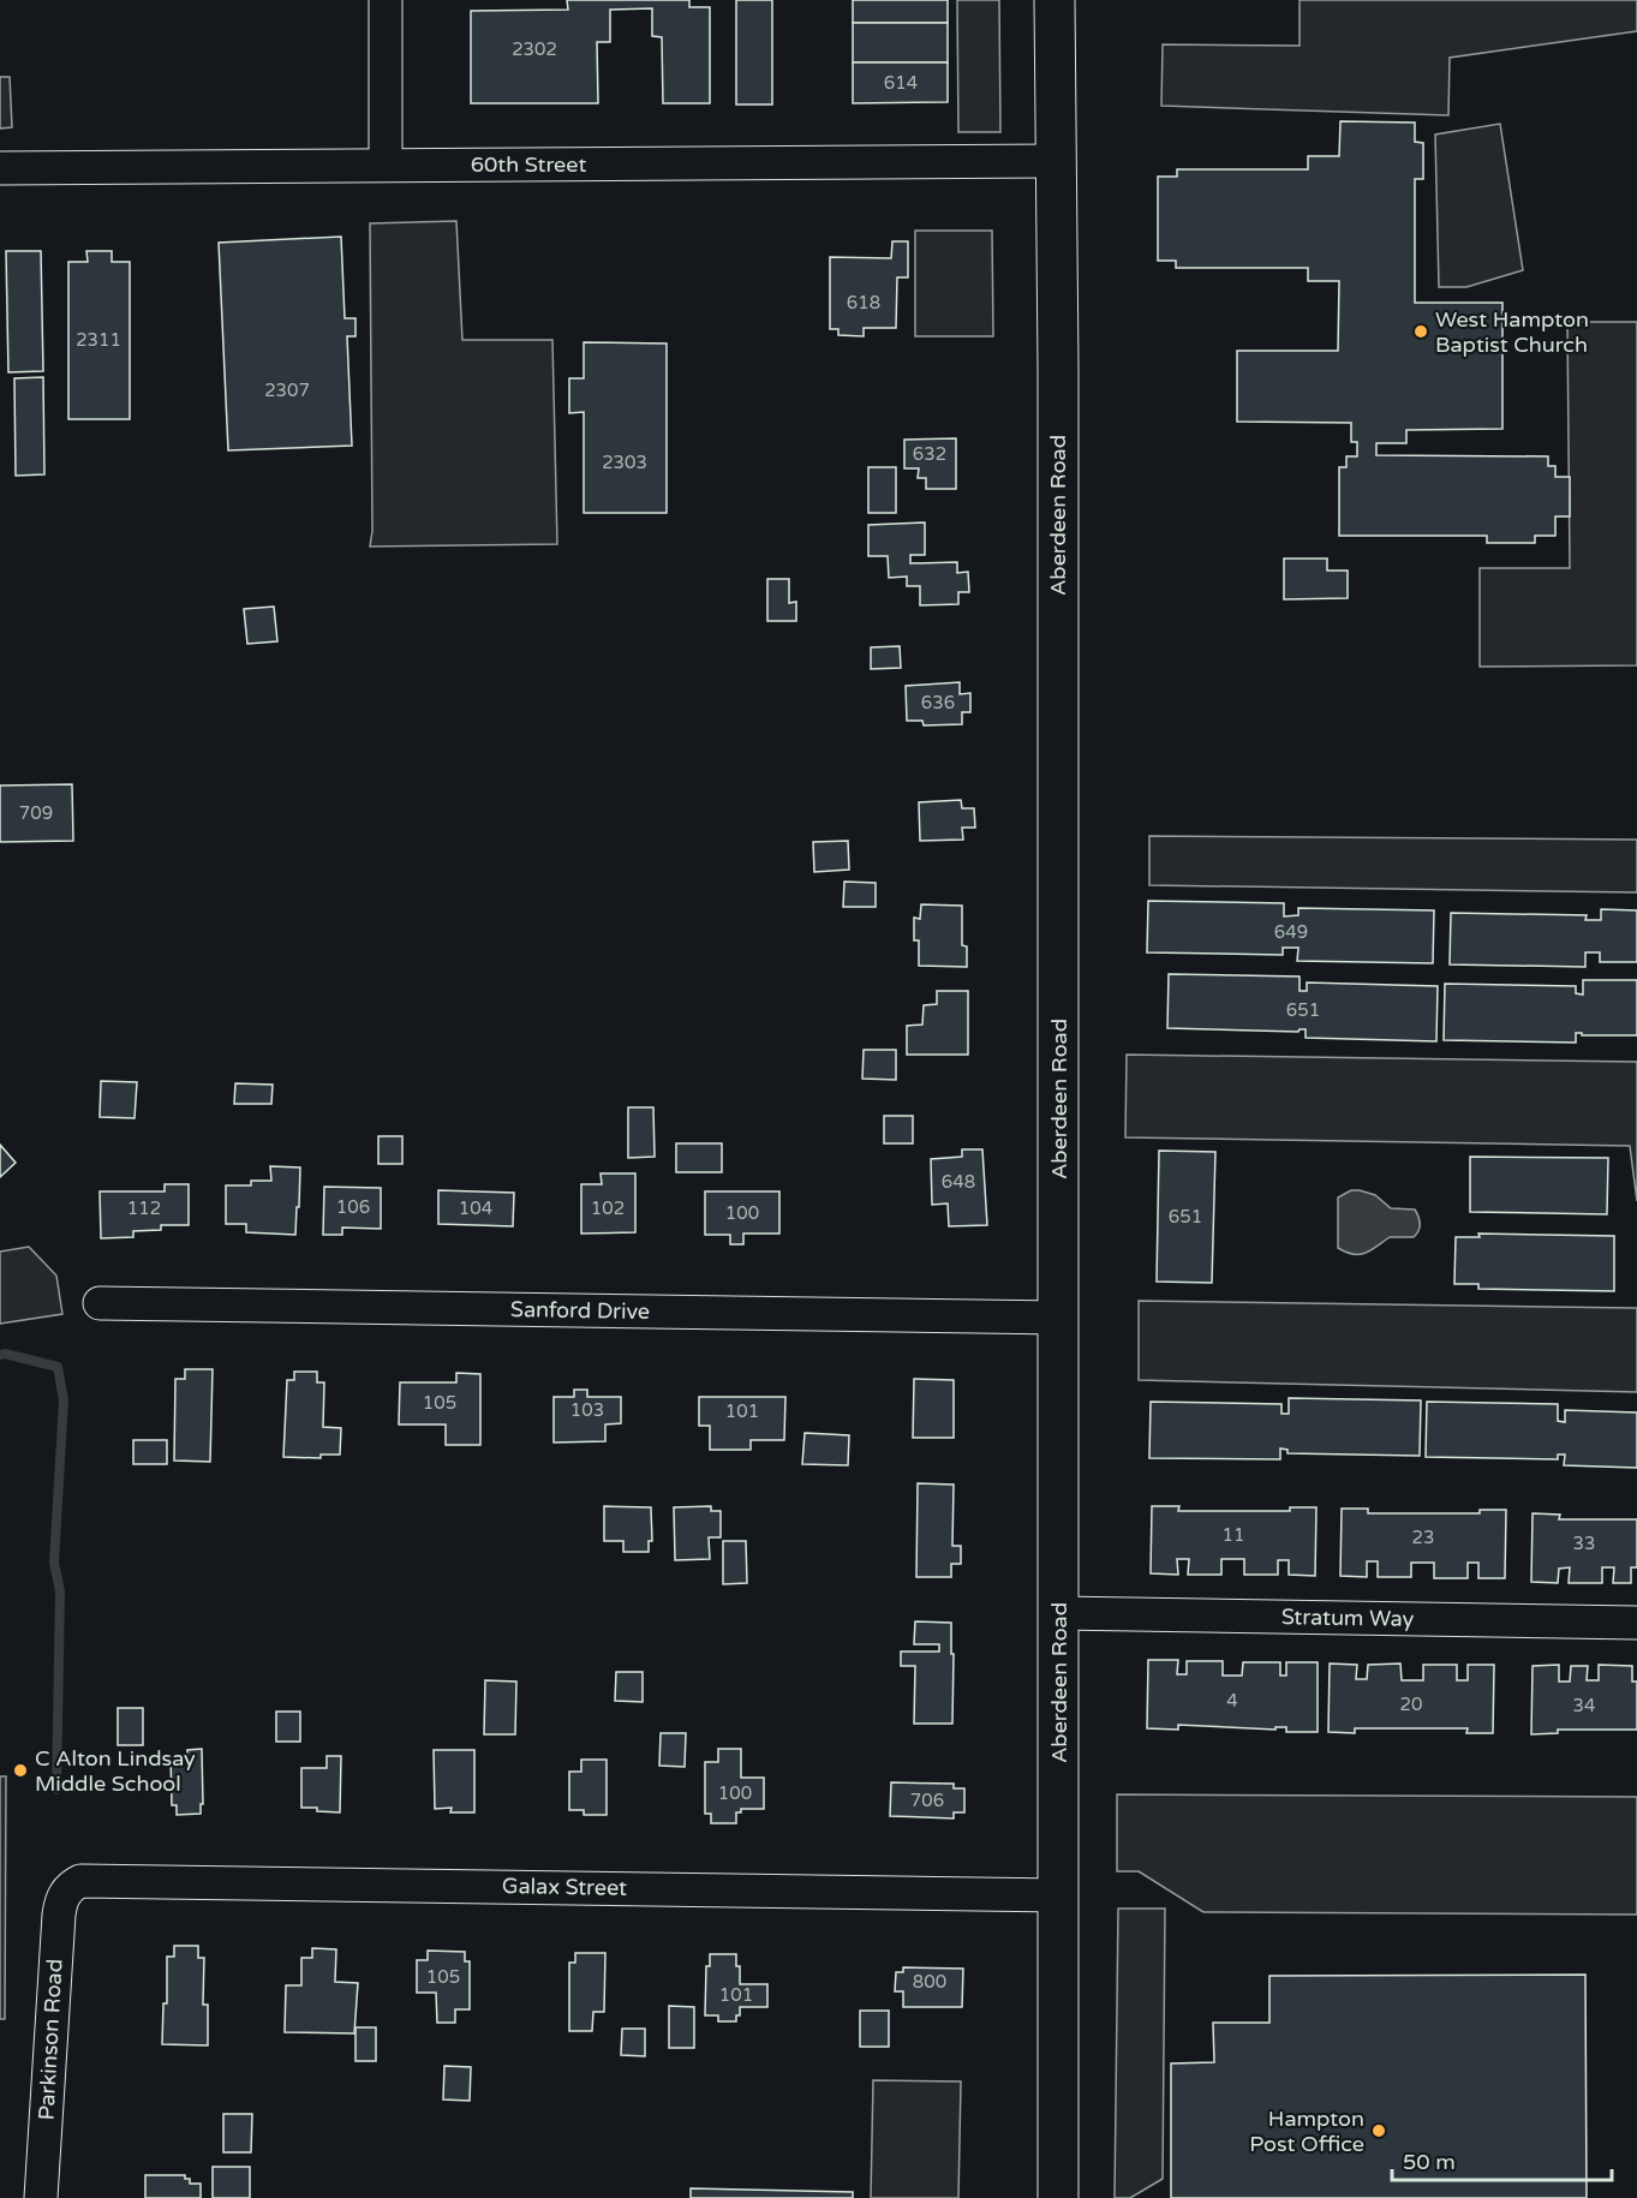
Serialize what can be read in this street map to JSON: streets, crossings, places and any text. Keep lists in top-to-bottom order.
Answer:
{
  "streets": {
    "main road": ["Aberdeen Road"],
    "street": [
      "60th Street",
      "Sanford Drive",
      "Stratum Way",
      "Galax Street",
      "Parkinson Road"
    ]
  },
  "crossings": [
    ["60th Street", "Aberdeen Road"],
    ["Aberdeen Road", "Sanford Drive"],
    ["Aberdeen Road", "Stratum Way"],
    ["Aberdeen Road", "Galax Street"],
    ["Galax Street", "Parkinson Road"]
  ],
  "places": ["West Hampton Baptist Church", "C Alton Lindsay Middle School", "Hampton Post Office"],
  "house_numbers": [
    "2302",
    "614",
    "618",
    "2311",
    "2307",
    "632",
    "2303",
    "636",
    "709",
    "649",
    "651",
    "648",
    "106",
    "112",
    "104",
    "102",
    "100",
    "651",
    "105",
    "103",
    "101",
    "11",
    "23",
    "33",
    "4",
    "20",
    "34",
    "100",
    "706",
    "105",
    "800",
    "101"
  ],
  "scale_bar": "50 m"
}
